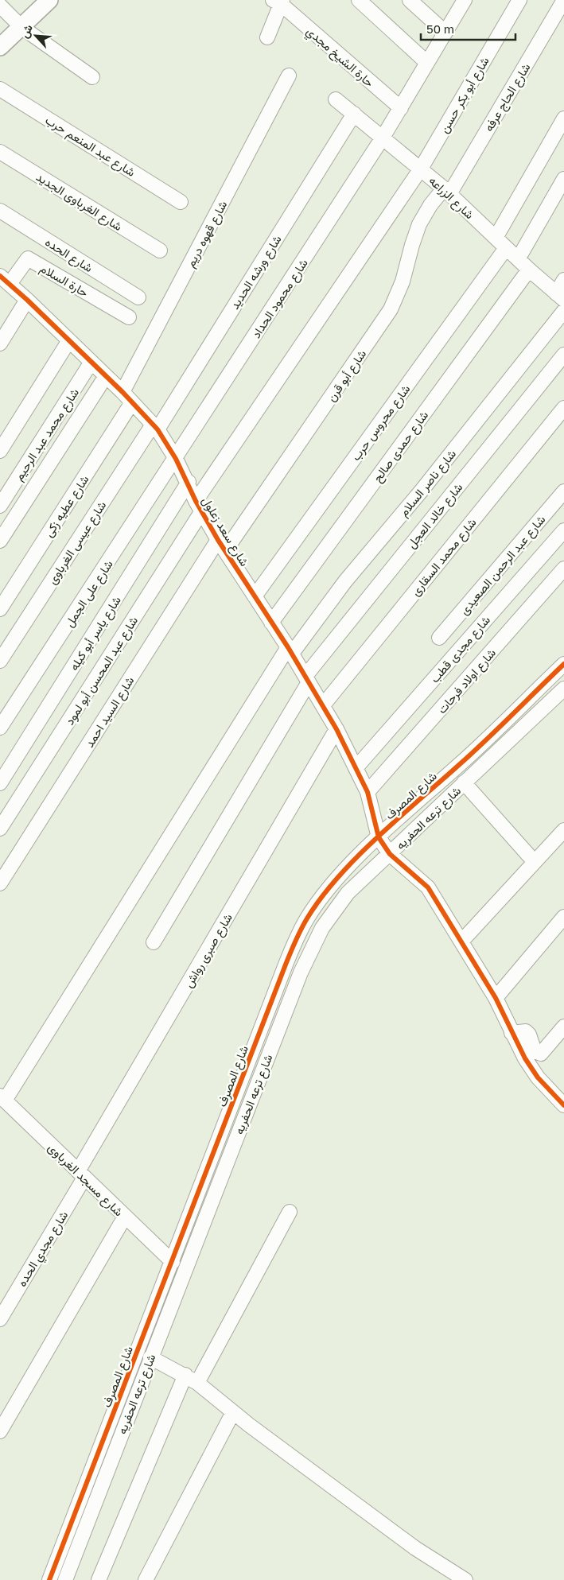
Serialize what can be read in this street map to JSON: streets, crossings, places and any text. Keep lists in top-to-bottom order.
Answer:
{
  "streets": {
    "street": [
      "حارة الشيخ مجدي",
      "شارع أبو بكر حسن",
      "شارع الحاج عرفه",
      "شارع عبد المنعم حرب",
      "شارع الزراعه",
      "شارع الغرباوى الجديد",
      "شارع قهوه دريم",
      "شارع الحده",
      "شارع ورشه الحديد",
      "حارة السلام",
      "شارع محمود الحداد",
      "شارع أبو قرن",
      "شارع محروس حرب",
      "شارع محمد عبد الرحيم",
      "شارع حمدى صالح",
      "شارع ناصر السلام",
      "شارع عطيه زكى",
      "شارع خالد العجل",
      "شارع سعد زعلول",
      "شارع عيسى الغرباوى",
      "شارع محمد السقارى",
      "شارع عبد الرحمن الصعيدى",
      "شارع على الجمل",
      "شارع ياسر أبو كيله",
      "شارع مجدى قطب",
      "شارع عبد المحسن أبو لمود",
      "شارع اولاد فرحات",
      "شارع السيد احمد",
      "شارع المصرف",
      "شارع ترعه الحفريه",
      "شارع صبرى رواش",
      "شارع مسجد الغرباوى",
      "شارع مجدي الحده"
    ]
  },
  "crossings": [
    ["حارة الشيخ مجدي", "شارع محمود الحداد"],
    ["شارع أبو بكر حسن", "شارع الزراعه"],
    ["شارع أبو بكر حسن", "شارع سعد زعلول"],
    ["شارع أبو بكر حسن", "شارع عبد المحسن أبو لمود"],
    ["شارع الحاج عرفه", "شارع الزراعه"],
    ["شارع الحاج عرفه", "شارع أبو قرن"],
    ["شارع الزراعه", "شارع ورشه الحديد"],
    ["شارع الزراعه", "شارع محمود الحداد"],
    ["شارع الزراعه", "شارع أبو قرن"],
    ["شارع الزراعه", "شارع محروس حرب"],
    ["شارع الزراعه", "شارع حمدى صالح"],
    ["شارع قهوه دريم", "شارع عطيه زكى"],
    ["شارع قهوه دريم", "شارع سعد زعلول"],
    ["شارع ورشه الحديد", "شارع سعد زعلول"],
    ["شارع ورشه الحديد", "شارع عيسى الغرباوى"],
    ["حارة السلام", "شارع سعد زعلول"],
    ["شارع محمود الحداد", "شارع سعد زعلول"],
    ["شارع محمود الحداد", "شارع على الجمل"],
    ["شارع أبو قرن", "شارع سعد زعلول"],
    ["شارع أبو قرن", "شارع السيد احمد"],
    ["شارع محروس حرب", "شارع سعد زعلول"],
    ["شارع محمد عبد الرحيم", "شارع سعد زعلول"],
    ["شارع حمدى صالح", "شارع سعد زعلول"],
    ["شارع ناصر السلام", "شارع سعد زعلول"],
    ["شارع ناصر السلام", "شارع مسجد الغرباوى"],
    ["شارع عطيه زكى", "شارع سعد زعلول"],
    ["شارع خالد العجل", "شارع سعد زعلول"],
    ["شارع سعد زعلول", "شارع عيسى الغرباوى"],
    ["شارع سعد زعلول", "شارع محمد السقارى"],
    ["شارع سعد زعلول", "شارع على الجمل"],
    ["شارع سعد زعلول", "شارع ياسر أبو كيله"],
    ["شارع سعد زعلول", "شارع مجدى قطب"],
    ["شارع سعد زعلول", "شارع عبد المحسن أبو لمود"],
    ["شارع سعد زعلول", "شارع اولاد فرحات"],
    ["شارع سعد زعلول", "شارع السيد احمد"],
    ["شارع سعد زعلول", "شارع المصرف"],
    ["شارع سعد زعلول", "شارع ترعه الحفريه"],
    ["شارع سعد زعلول", "شارع صبرى رواش"],
    ["شارع المصرف", "شارع مسجد الغرباوى"],
    ["شارع صبرى رواش", "شارع مسجد الغرباوى"],
    ["شارع صبرى رواش", "شارع مجدي الحده"],
    ["شارع مسجد الغرباوى", "شارع مجدي الحده"]
  ],
  "scale_bar": "50 m",
  "north": "top left"
}
